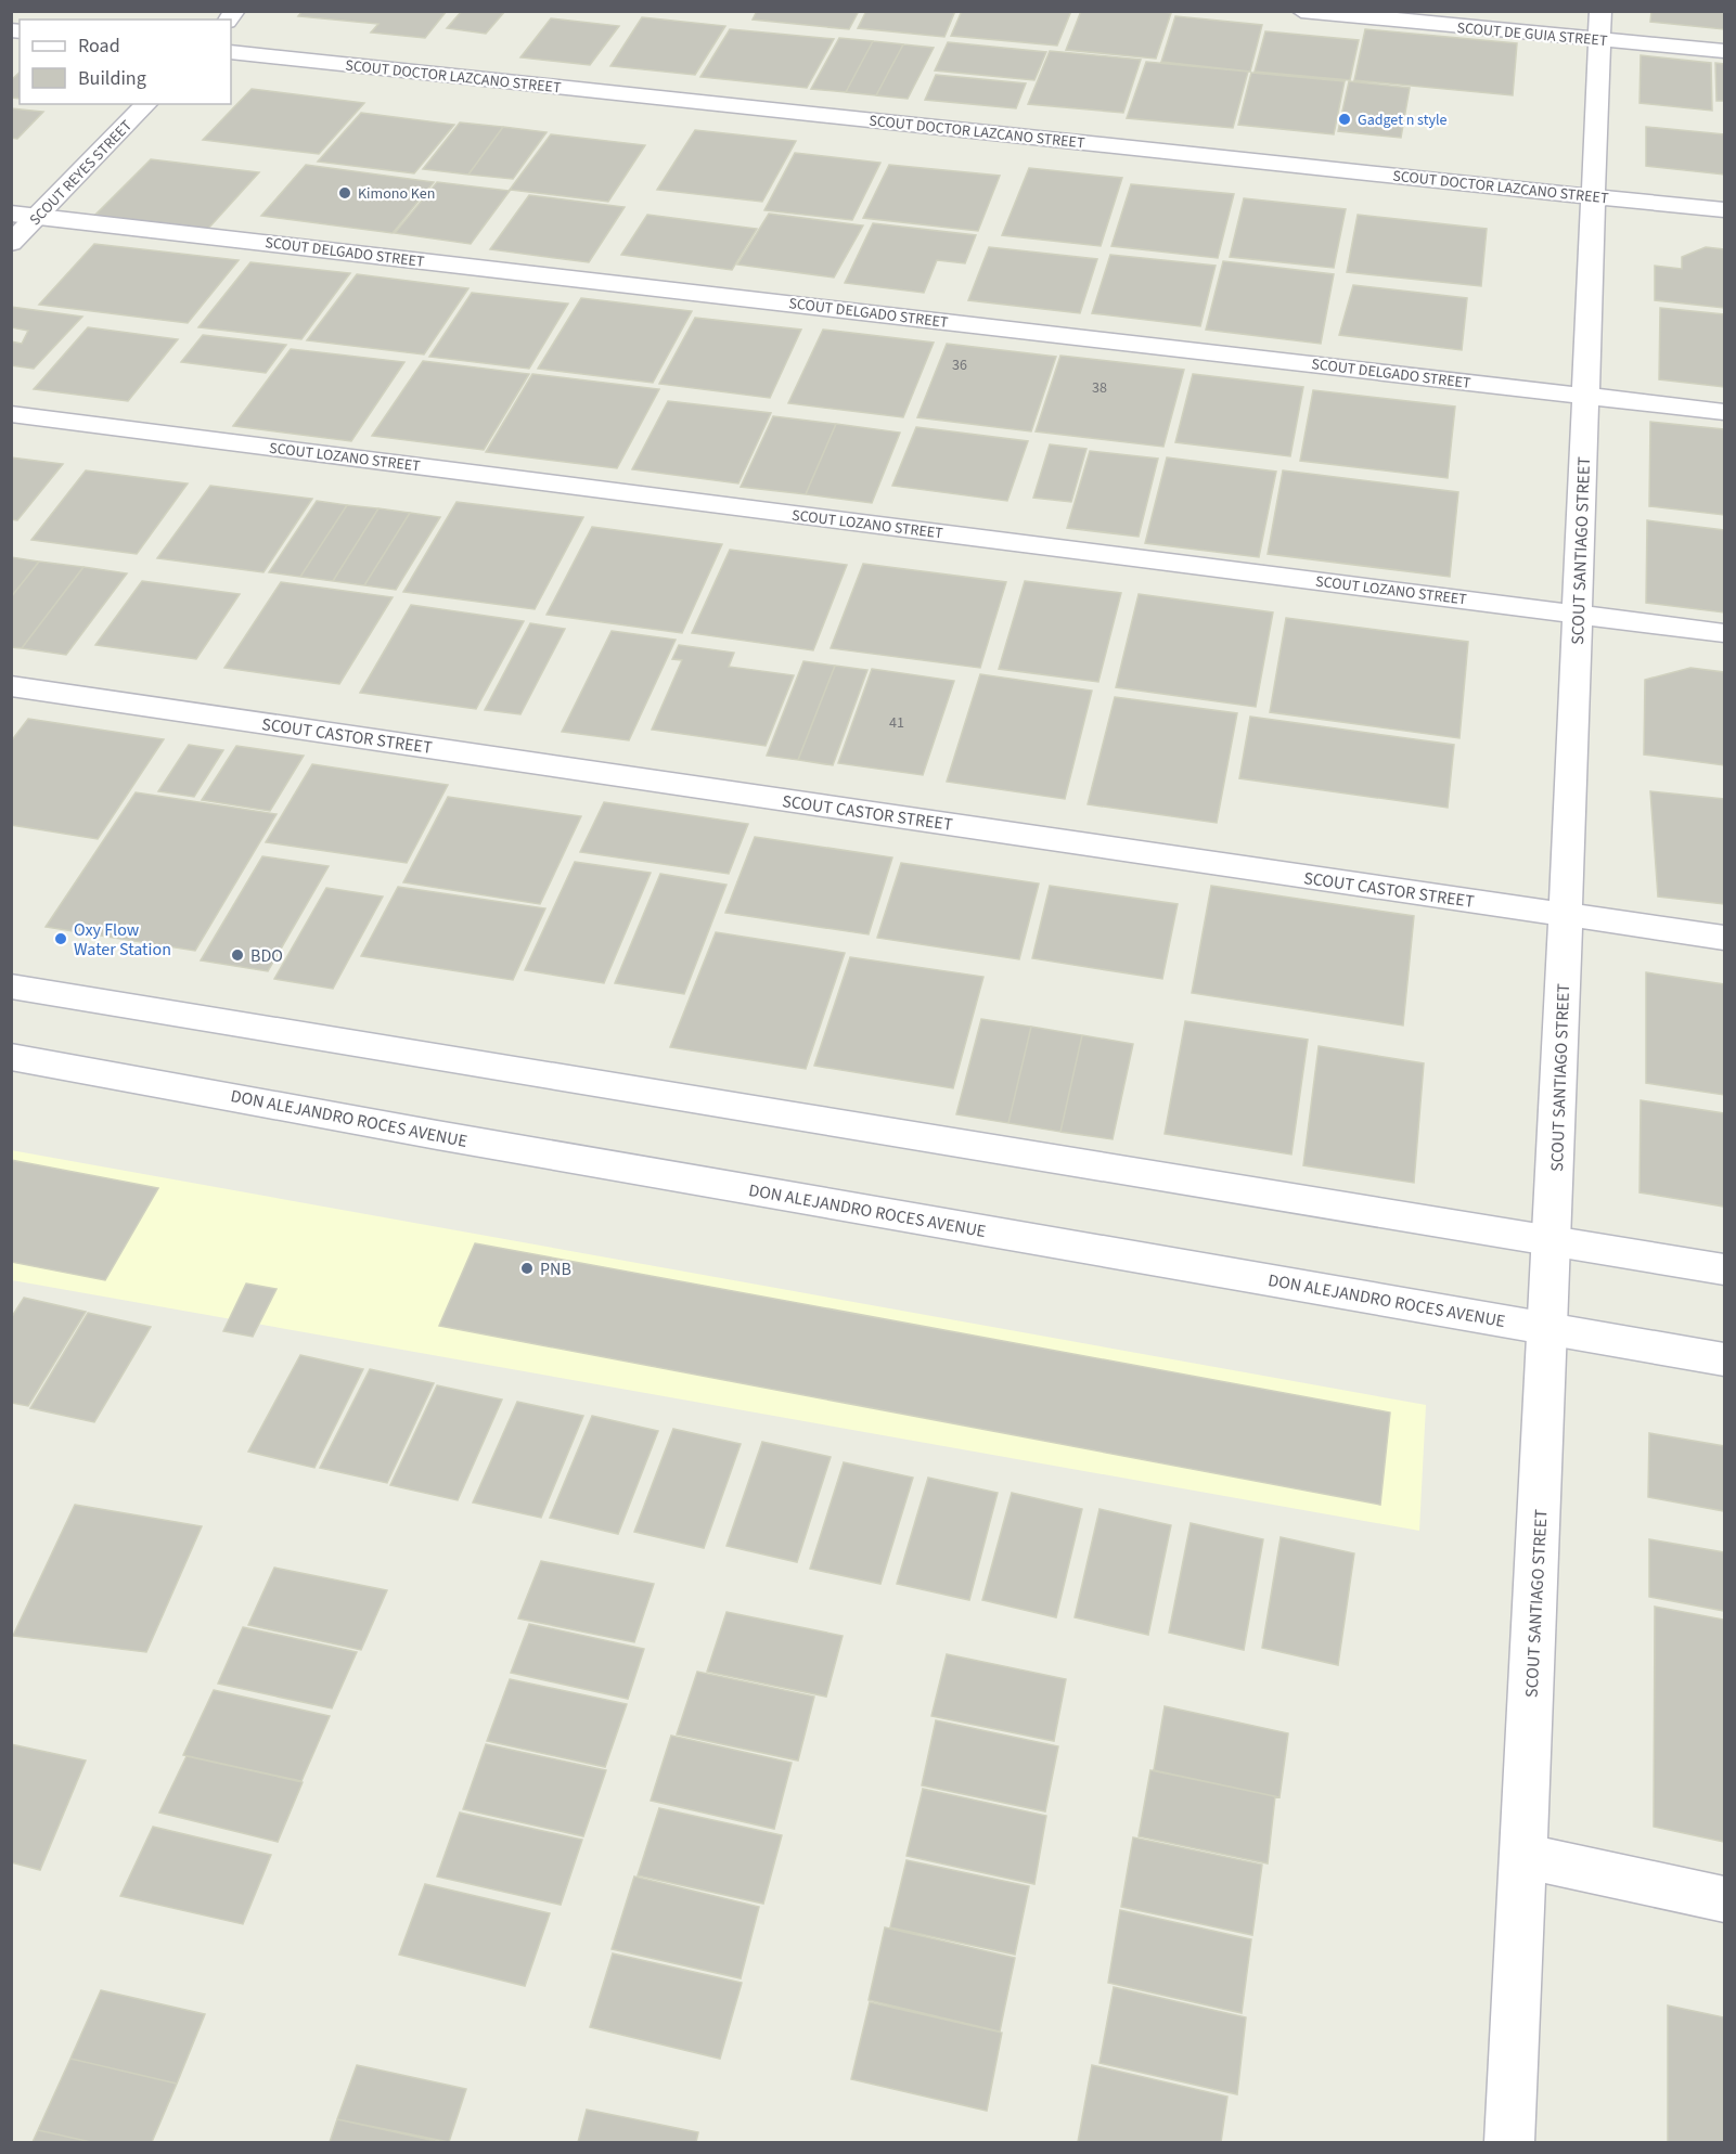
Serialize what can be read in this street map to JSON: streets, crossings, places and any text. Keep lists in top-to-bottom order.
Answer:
{
  "streets": {
    "street": [
      "SCOUT DE GUIA STREET",
      "SCOUT DOCTOR LAZCANO STREET",
      "SCOUT REYES STREET",
      "SCOUT DELGADO STREET",
      "SCOUT LOZANO STREET",
      "SCOUT SANTIAGO STREET",
      "SCOUT CASTOR STREET",
      "DON ALEJANDRO ROCES AVENUE"
    ]
  },
  "crossings": [
    ["SCOUT DE GUIA STREET", "SCOUT SANTIAGO STREET"],
    ["SCOUT DOCTOR LAZCANO STREET", "SCOUT SANTIAGO STREET"],
    ["SCOUT REYES STREET", "SCOUT DELGADO STREET"],
    ["SCOUT DELGADO STREET", "SCOUT SANTIAGO STREET"],
    ["SCOUT LOZANO STREET", "SCOUT SANTIAGO STREET"],
    ["SCOUT SANTIAGO STREET", "SCOUT CASTOR STREET"],
    ["SCOUT SANTIAGO STREET", "DON ALEJANDRO ROCES AVENUE"]
  ],
  "places": [
    "Gadget n style",
    "Kimono Ken",
    "Oxy Flow Water Station",
    "BDO",
    "PNB"
  ],
  "house_numbers": ["36", "38", "41"],
  "legend": ["Road", "Building"]
}
